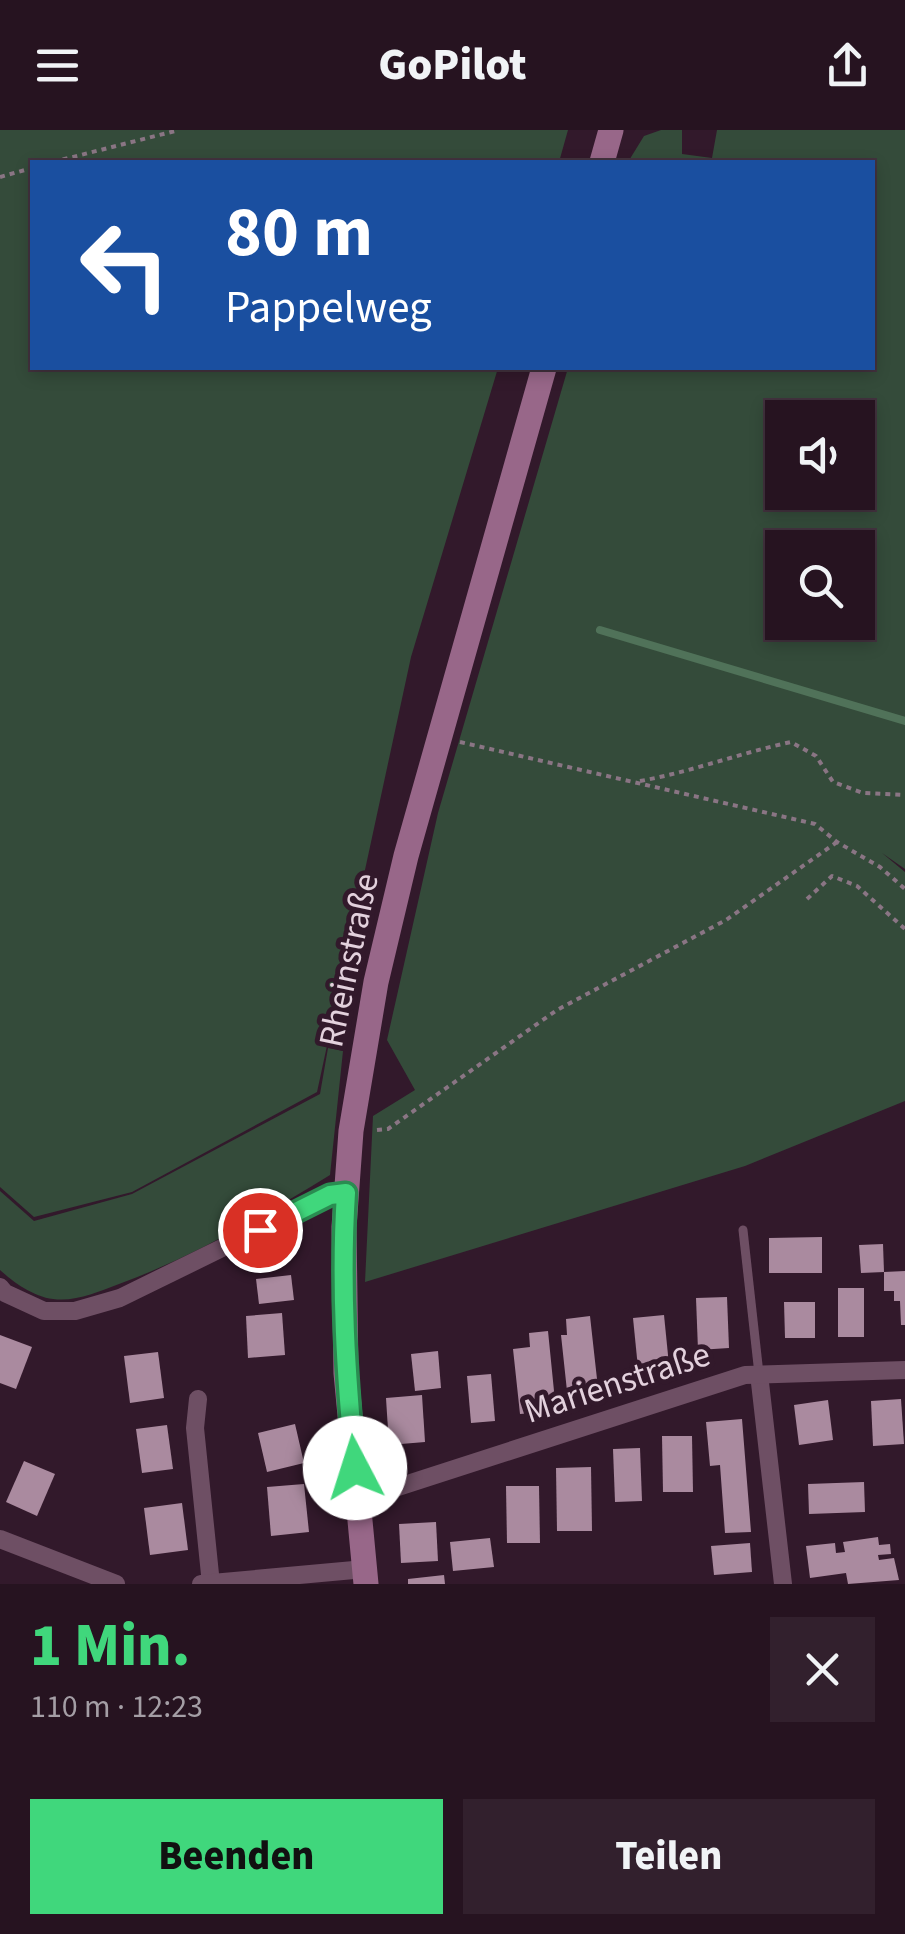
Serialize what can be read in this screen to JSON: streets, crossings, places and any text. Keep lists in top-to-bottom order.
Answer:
{
  "streets": {
    "main road": ["Rheinstraße"],
    "street": ["Marienstraße"]
  },
  "crossings": [
    ["Rheinstraße", "Marienstraße"]
  ],
  "page": {
    "header": "GoPilot",
    "turn": ["80 m", "Pappelweg"],
    "heading": ["1 Min.", "110 m · 12:23"],
    "buttons": ["Beenden", "Teilen"]
  }
}
